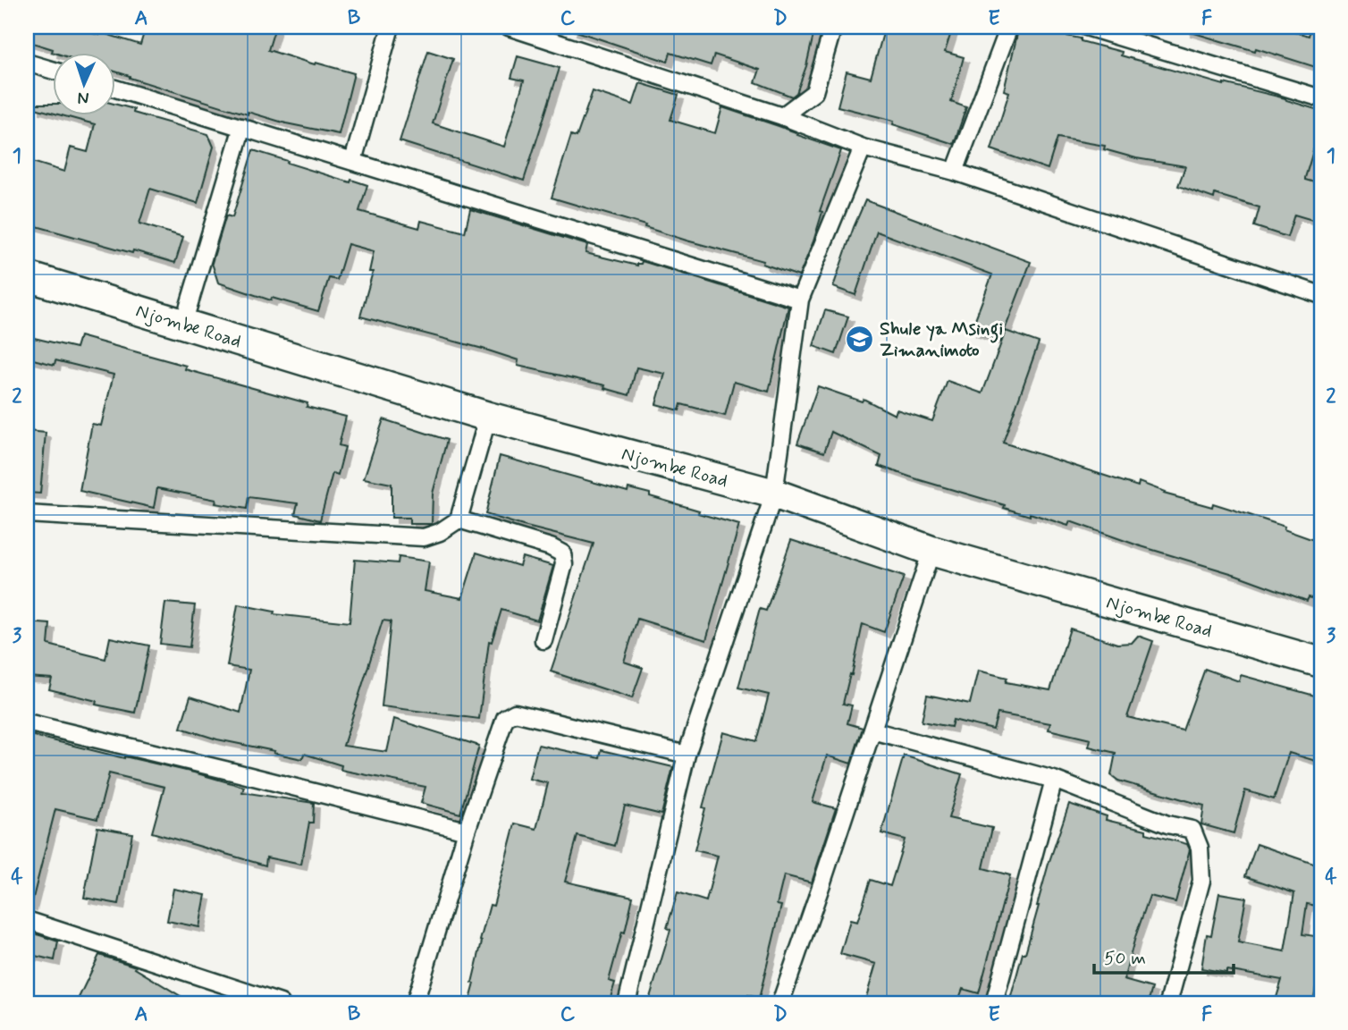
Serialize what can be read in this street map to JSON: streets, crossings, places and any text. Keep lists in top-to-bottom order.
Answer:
{
  "streets": {
    "highway": ["Njombe Road"]
  },
  "places": {
    "school or university": ["Shule ya Msingi Zimanimoto"]
  },
  "scale_bar": "50 m",
  "north": "bottom",
  "grid": {
    "columns": [
      "A",
      "B",
      "C",
      "D",
      "E",
      "F"
    ],
    "rows": [
      "1",
      "2",
      "3",
      "4"
    ]
  }
}
